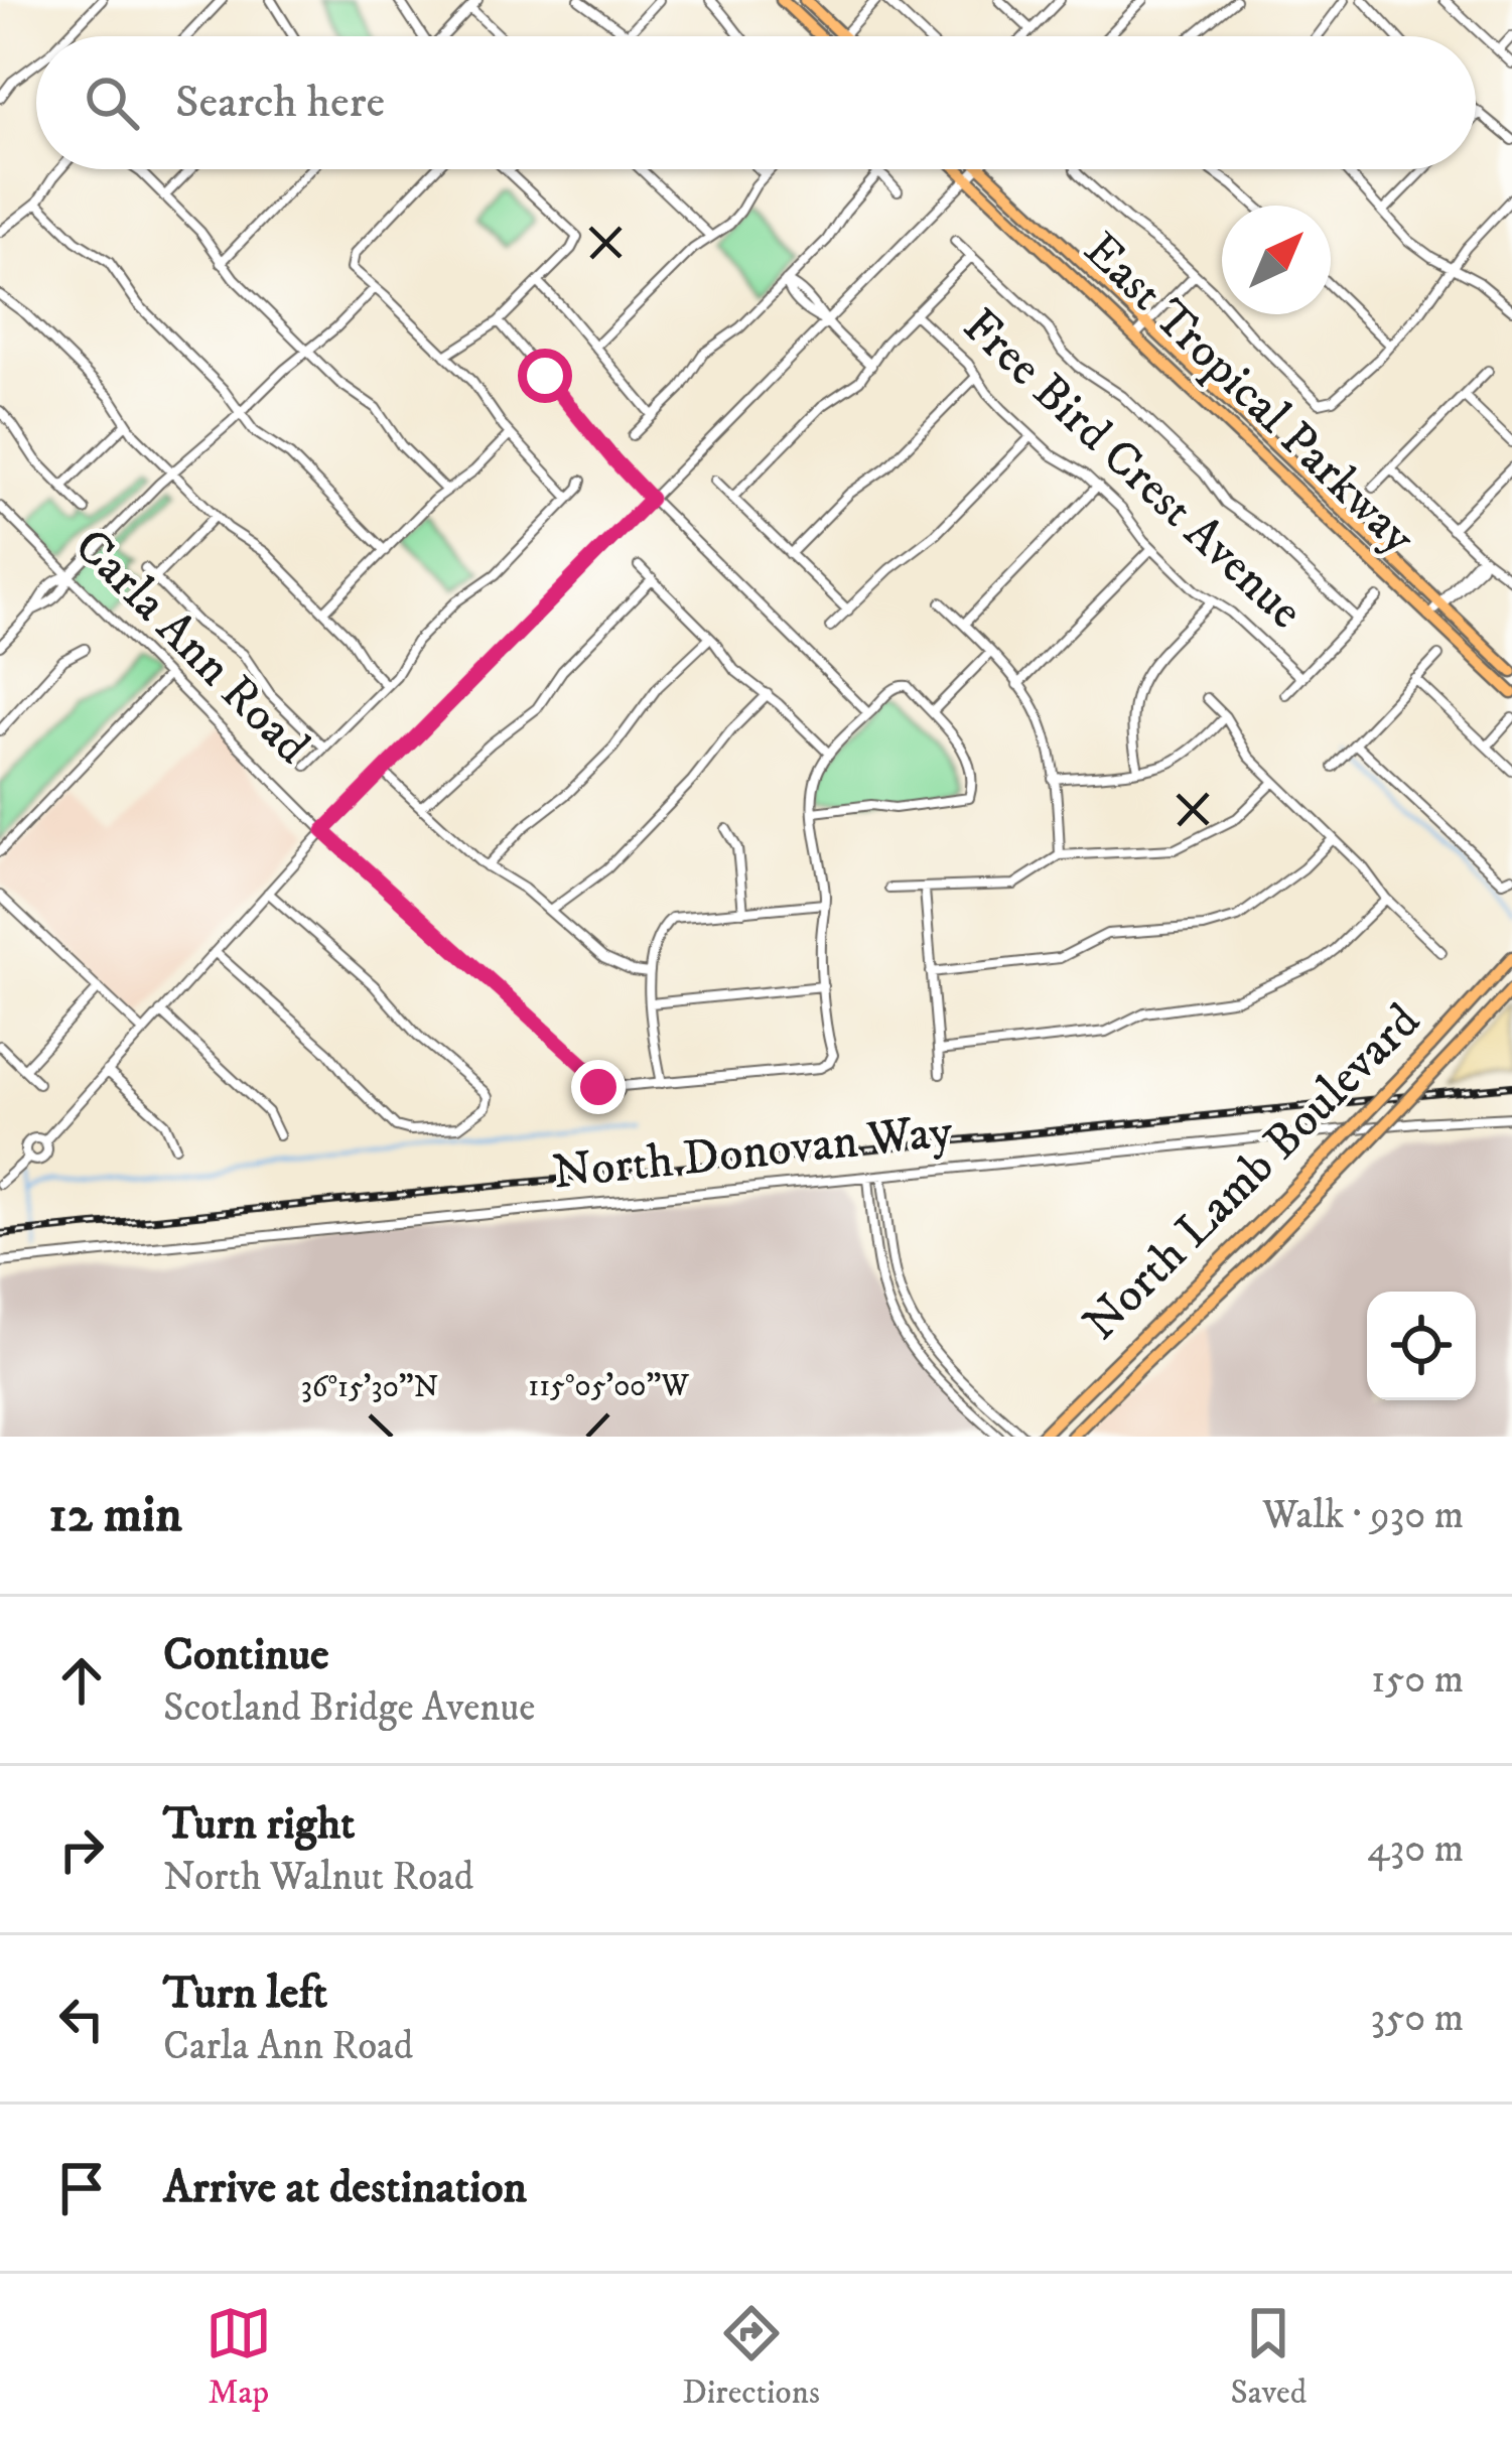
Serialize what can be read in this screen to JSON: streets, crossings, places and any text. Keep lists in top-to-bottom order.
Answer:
{
  "streets": {
    "main road": ["East Tropical Parkway", "North Lamb Boulevard"],
    "street": ["Free Bird Crest Avenue", "Carla Ann Road", "North Donovan Way"]
  },
  "north": "top right",
  "page": {
    "search": "Search here",
    "heading": ["12 min", "Walk · 930 m"],
    "list": [
      ["Continue", "Scotland Bridge Avenue", "150 m"],
      ["Turn right", "North Walnut Road", "430 m"],
      ["Turn left", "Carla Ann Road", "350 m"],
      "Arrive at destination"
    ],
    "nav": ["Map", "Directions", "Saved"]
  },
  "coordinates": ["115°05'00\"W", "36°15'30\"N"]
}
